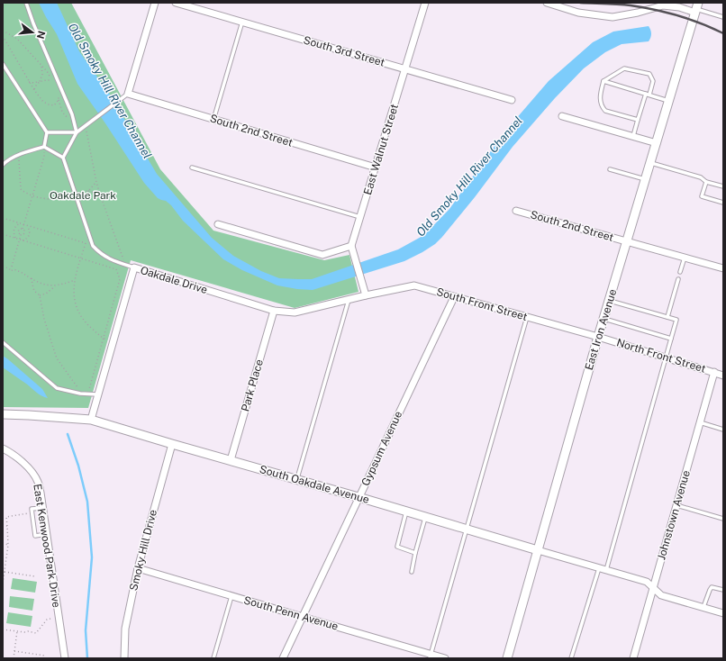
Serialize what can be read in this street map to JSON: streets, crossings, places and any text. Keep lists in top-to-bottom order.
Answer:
{
  "streets": {
    "street": [
      "South 3rd Street",
      "South 2nd Street",
      "East Walnut Street",
      "Oakdale Drive",
      "South Front Street",
      "East Iron Avenue",
      "North Front Street",
      "Park Place",
      "Gypsum Avenue",
      "South Oakdale Avenue",
      "Johnstown Avenue",
      "East Kenwood Park Drive",
      "Smoky Hill Drive",
      "South Penn Avenue"
    ]
  },
  "crossings": [
    ["South 3rd Street", "East Walnut Street"],
    ["South 2nd Street", "East Walnut Street"],
    ["South 2nd Street", "East Iron Avenue"],
    ["Oakdale Drive", "South Front Street"],
    ["Oakdale Drive", "Park Place"],
    ["Oakdale Drive", "South Oakdale Avenue"],
    ["South Front Street", "East Iron Avenue"],
    ["South Front Street", "North Front Street"],
    ["South Front Street", "Gypsum Avenue"],
    ["East Iron Avenue", "North Front Street"],
    ["East Iron Avenue", "South Oakdale Avenue"],
    ["North Front Street", "Johnstown Avenue"],
    ["Park Place", "South Oakdale Avenue"],
    ["Gypsum Avenue", "South Oakdale Avenue"],
    ["Gypsum Avenue", "South Penn Avenue"],
    ["South Oakdale Avenue", "Smoky Hill Drive"],
    ["Smoky Hill Drive", "South Penn Avenue"]
  ],
  "water": ["Old Smoky Hill River Channel"],
  "parks": ["Oakdale Park"],
  "north": "right"
}
